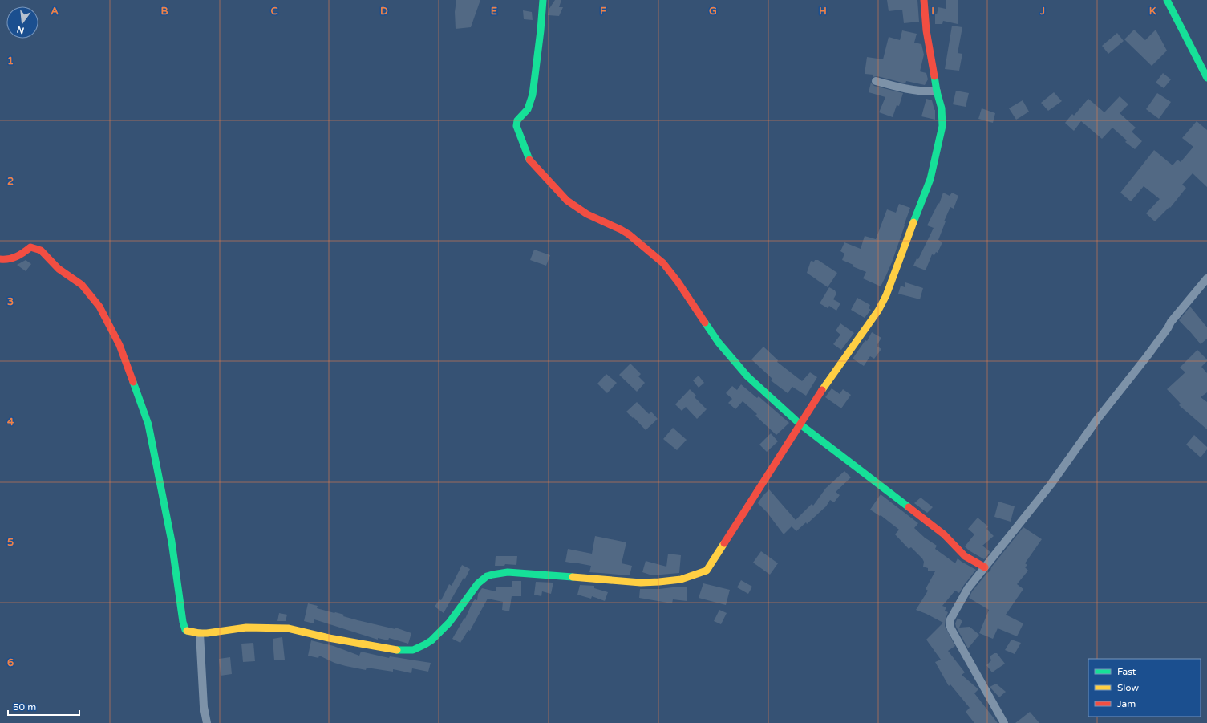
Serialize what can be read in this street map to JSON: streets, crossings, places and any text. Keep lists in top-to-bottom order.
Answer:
{
  "legend": ["Fast", "Slow", "Jam"],
  "scale_bar": "50 m",
  "north": "bottom",
  "grid": {
    "columns": [
      "A",
      "B",
      "C",
      "D",
      "E",
      "F",
      "G",
      "H",
      "I",
      "J",
      "K"
    ],
    "rows": [
      "1",
      "2",
      "3",
      "4",
      "5",
      "6"
    ]
  }
}
